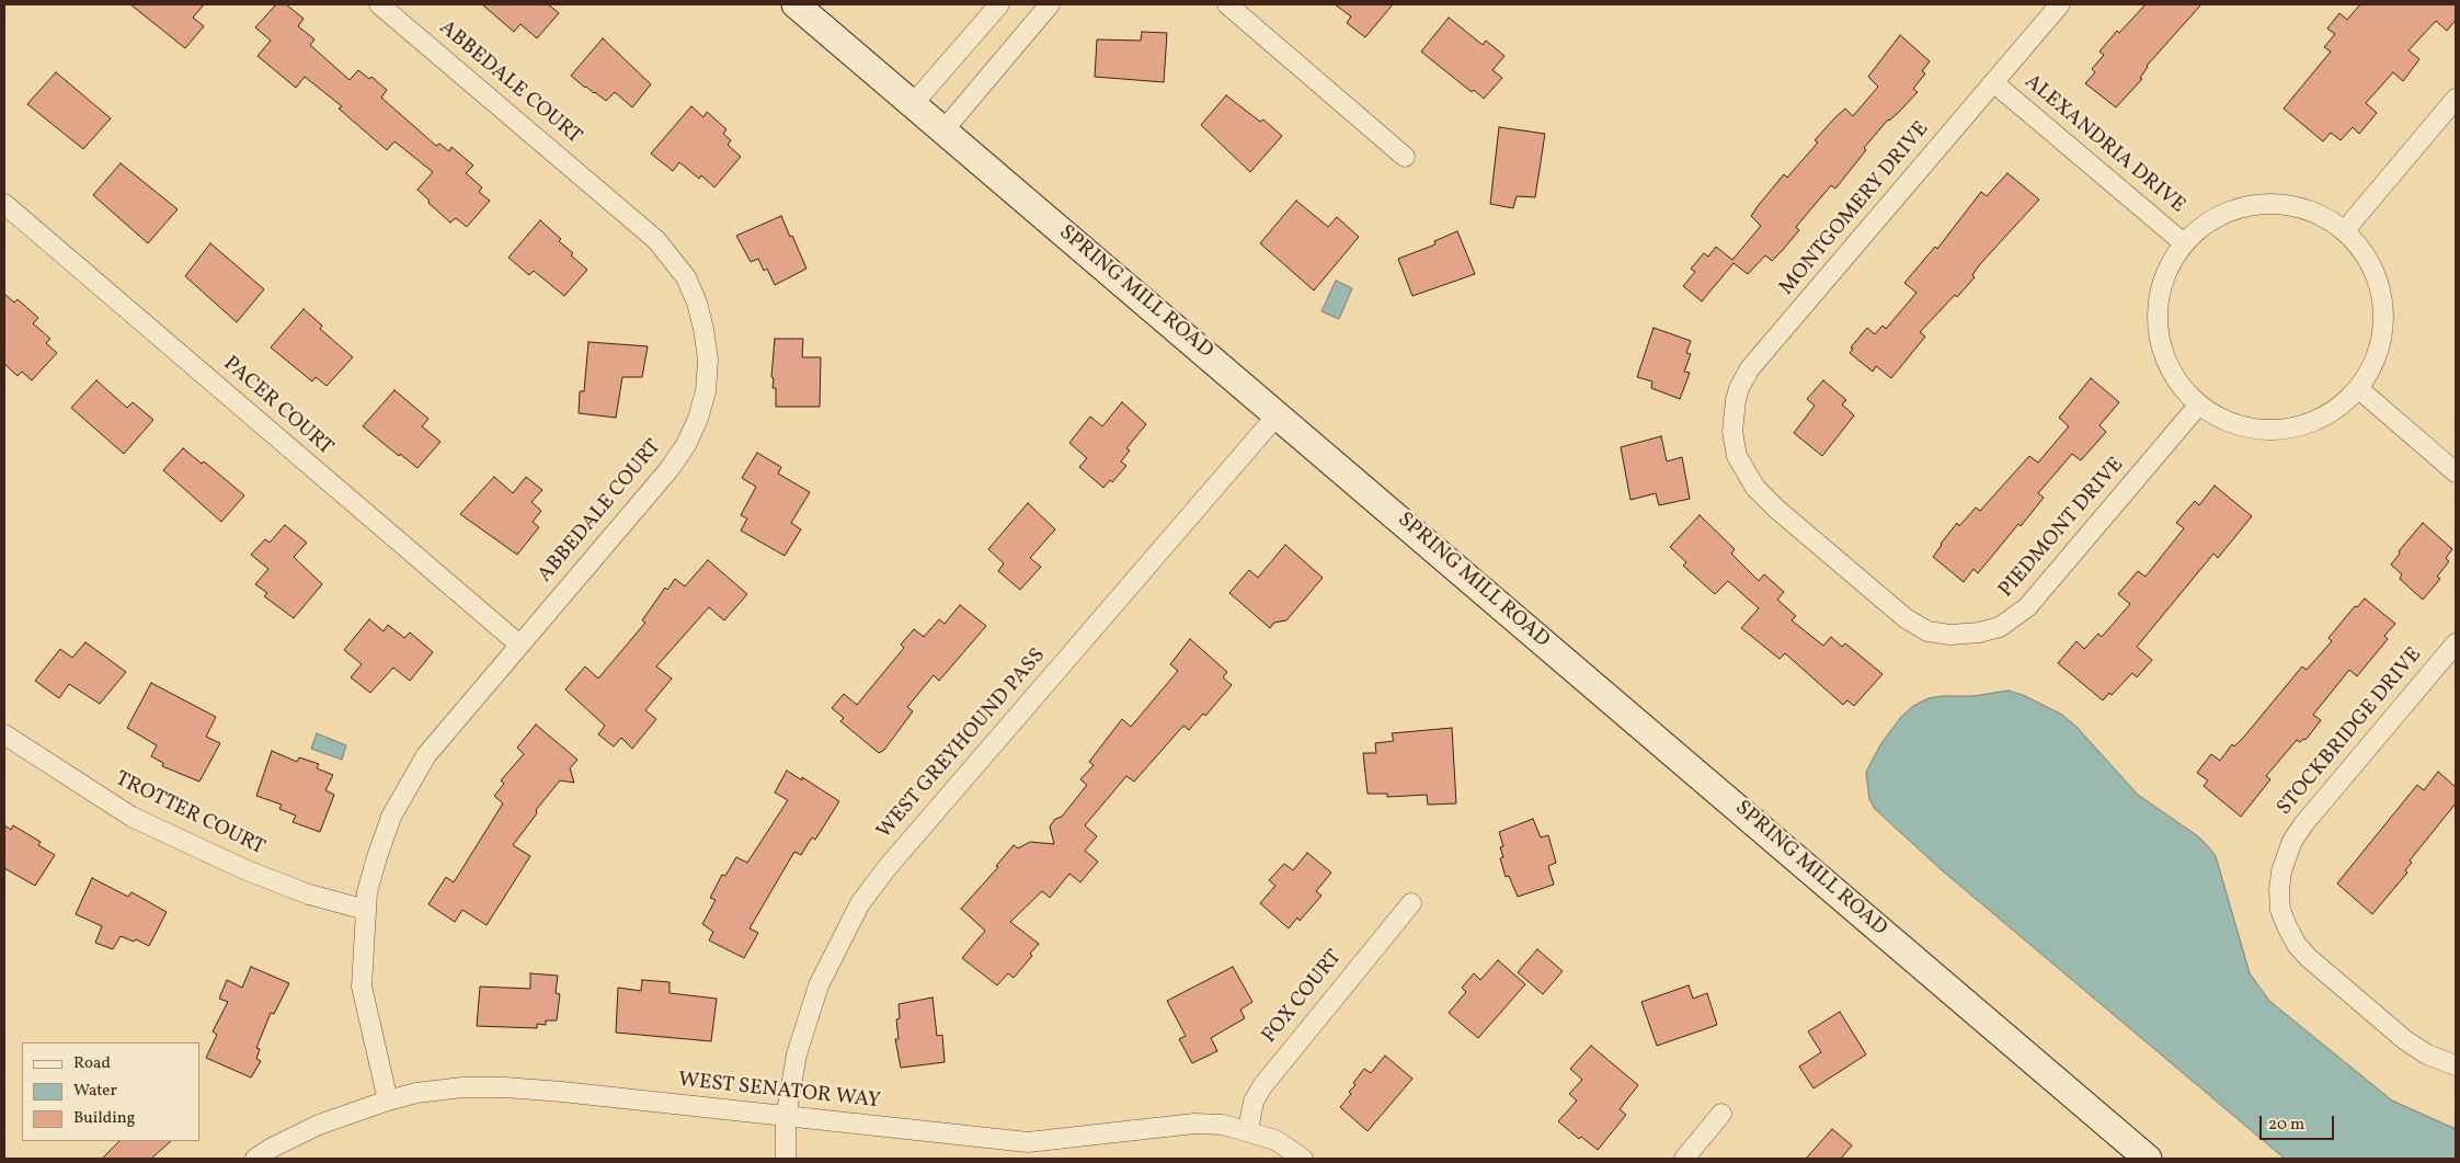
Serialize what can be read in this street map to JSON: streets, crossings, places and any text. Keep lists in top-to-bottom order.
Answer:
{
  "streets": {
    "street": [
      "ABBEDALE COURT",
      "ALEXANDRIA DRIVE",
      "MONTGOMERY DRIVE",
      "SPRING MILL ROAD",
      "PACER COURT",
      "PIEDMONT DRIVE",
      "STOCKBRIDGE DRIVE",
      "WEST GREYHOUND PASS",
      "TROTTER COURT",
      "FOX COURT",
      "WEST SENATOR WAY"
    ]
  },
  "crossings": [
    ["ABBEDALE COURT", "PACER COURT"],
    ["ABBEDALE COURT", "TROTTER COURT"],
    ["ABBEDALE COURT", "WEST SENATOR WAY"],
    ["ALEXANDRIA DRIVE", "MONTGOMERY DRIVE"],
    ["ALEXANDRIA DRIVE", "PIEDMONT DRIVE"],
    ["MONTGOMERY DRIVE", "PIEDMONT DRIVE"],
    ["SPRING MILL ROAD", "WEST GREYHOUND PASS"],
    ["WEST GREYHOUND PASS", "WEST SENATOR WAY"],
    ["FOX COURT", "WEST SENATOR WAY"]
  ],
  "legend": ["Road", "Water", "Building"],
  "scale_bar": "20 m"
}
